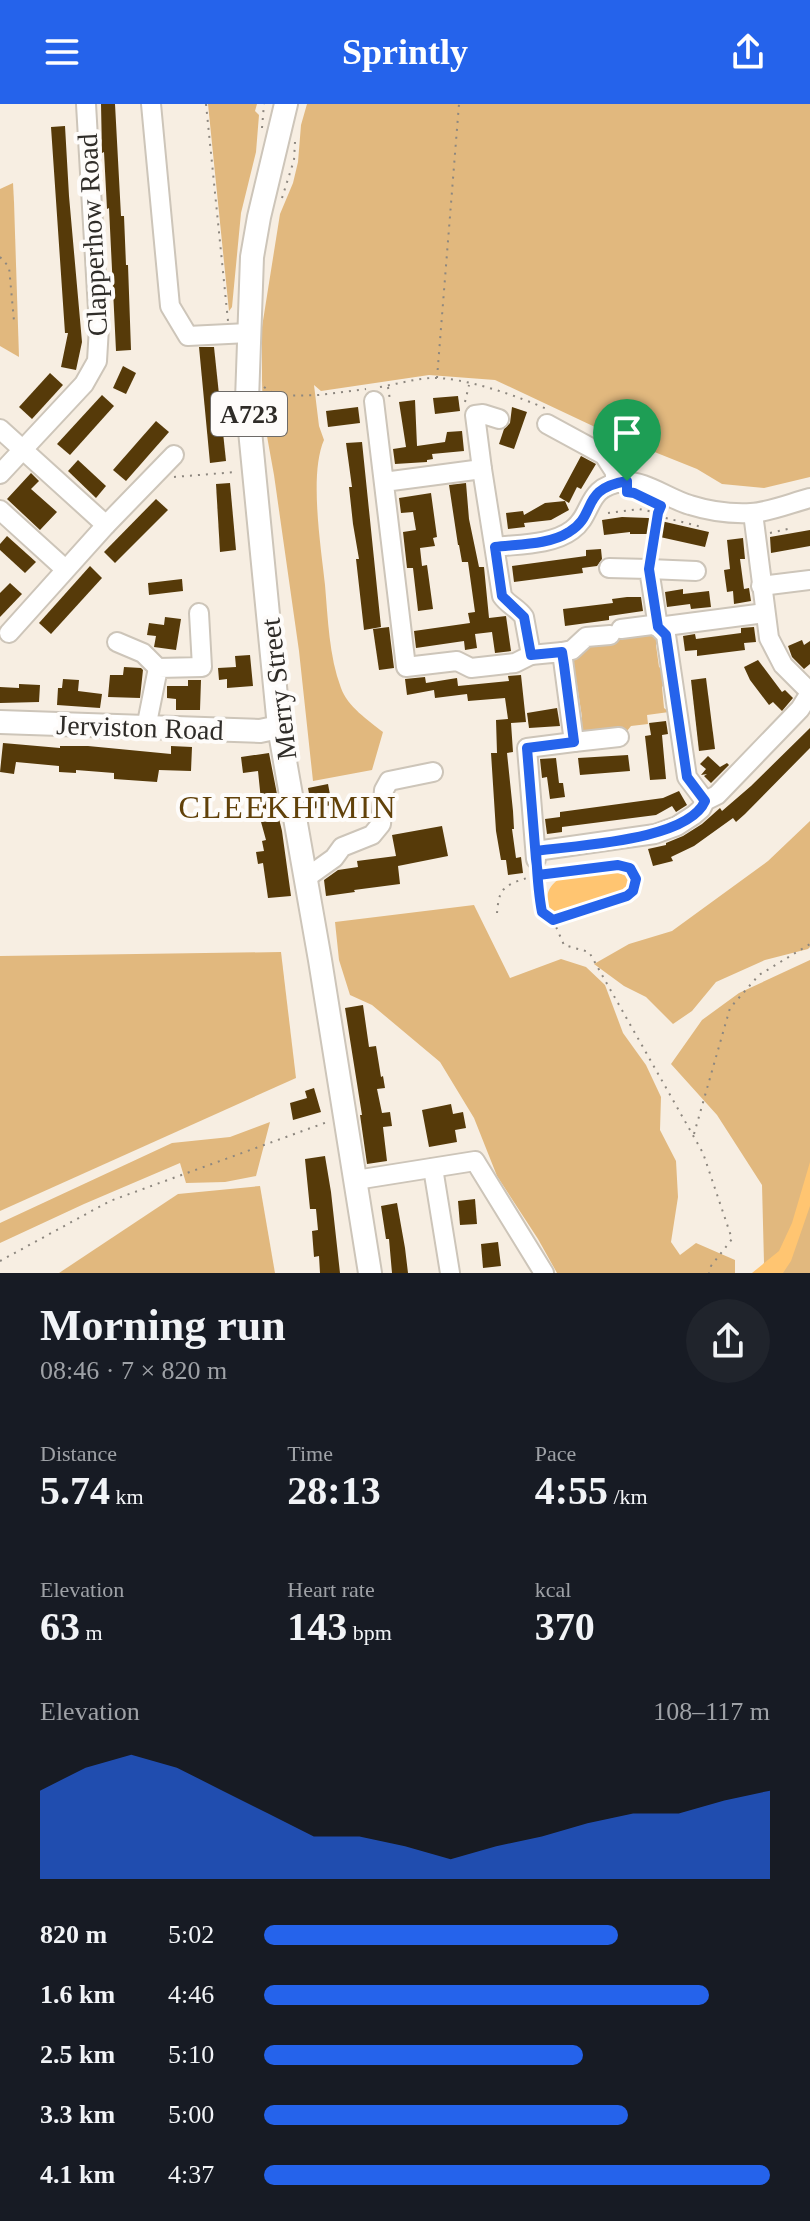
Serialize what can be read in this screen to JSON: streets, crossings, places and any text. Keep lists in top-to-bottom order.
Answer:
{
  "streets": {
    "main road": ["A723", "Merry Street", "Jerviston Road"],
    "street": ["Clapperhow Road"]
  },
  "crossings": [
    ["Merry Street", "Jerviston Road"]
  ],
  "districts": ["CLEEKHIMIN"],
  "page": {
    "header": "Sprintly",
    "heading": ["Morning run", "08:46 · 7 × 820 m"],
    "stats": [
      ["Distance", "5.74 km"],
      ["Time", "28:13"],
      ["Pace", "4:55 /km"],
      ["Elevation", "63 m"],
      ["Heart rate", "143 bpm"],
      ["kcal", "370"]
    ],
    "chart": ["Elevation", "108–117 m"],
    "list": [
      {
        "name": "820 m",
        "note": "5:02"
      },
      {
        "name": "1.6 km",
        "note": "4:46"
      },
      {
        "name": "2.5 km",
        "note": "5:10"
      },
      {
        "name": "3.3 km",
        "note": "5:00"
      },
      {
        "name": "4.1 km",
        "note": "4:37"
      }
    ]
  }
}
